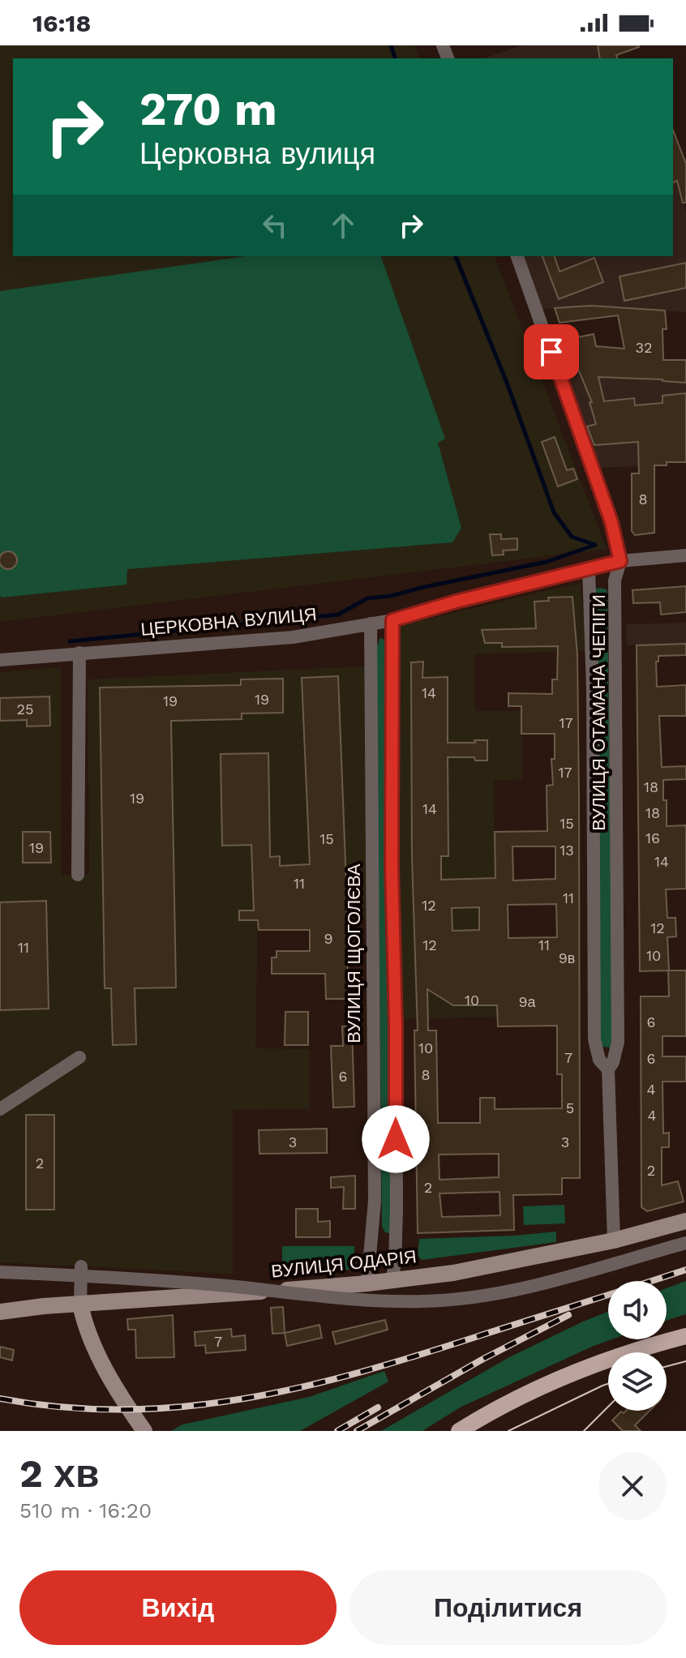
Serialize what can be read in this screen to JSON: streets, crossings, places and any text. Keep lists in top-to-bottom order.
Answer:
{
  "streets": {
    "street": [
      "ЦЕРКОВНА ВУЛИЦЯ",
      "ВУЛИЦЯ ОТАМАНА ЧЕПІГИ",
      "ВУЛИЦЯ ЩОГОЛЄВА",
      "ВУЛИЦЯ ОДАРІЯ"
    ]
  },
  "crossings": [
    ["ЦЕРКОВНА ВУЛИЦЯ", "ВУЛИЦЯ ОТАМАНА ЧЕПІГИ"],
    ["ЦЕРКОВНА ВУЛИЦЯ", "ВУЛИЦЯ ЩОГОЛЄВА"],
    ["ВУЛИЦЯ ОТАМАНА ЧЕПІГИ", "ВУЛИЦЯ ОДАРІЯ"],
    ["ВУЛИЦЯ ЩОГОЛЄВА", "ВУЛИЦЯ ОДАРІЯ"]
  ],
  "house_numbers": [
    "32",
    "8",
    "14",
    "19",
    "19",
    "25",
    "17",
    "17",
    "18",
    "19",
    "14",
    "18",
    "15",
    "16",
    "15",
    "19",
    "13",
    "14",
    "11",
    "11",
    "12",
    "12",
    "9",
    "12",
    "11",
    "11",
    "10",
    "9в",
    "10",
    "9а",
    "6",
    "10",
    "7",
    "6",
    "8",
    "6",
    "4",
    "5",
    "4",
    "3",
    "3",
    "2",
    "2",
    "2",
    "7"
  ],
  "page": {
    "status": "16:18",
    "turn": ["270 m", "Церковна вулиця"],
    "heading": ["2 хв", "510 m · 16:20"],
    "buttons": ["Вихід", "Поділитися"]
  }
}
